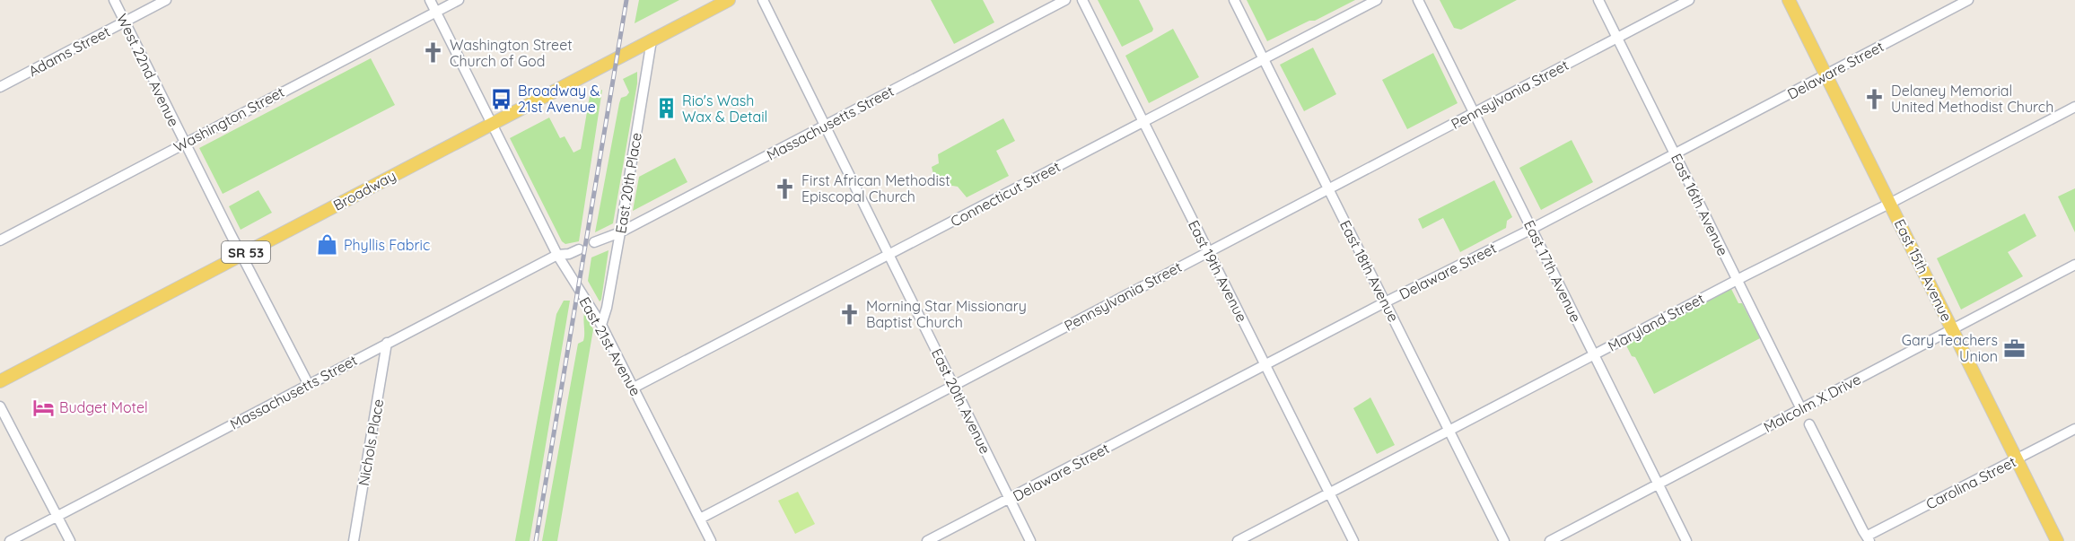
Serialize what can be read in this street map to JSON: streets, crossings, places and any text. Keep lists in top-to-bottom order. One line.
{"streets":{"main road":["Broadway","SR 53","East 15th Avenue"],"street":["Adams Street","West 22nd Avenue","Delaware Street","Pennsylvania Street","Washington Street","Massachusetts Street","East 20th Place","Connecticut Street","East 16th Avenue","East 19th Avenue","East 18th Avenue","East 17th Avenue","Maryland Street","East 21st Avenue","East 20th Avenue","Malcolm X Drive","Nichols Place","Carolina Street"]},"crossings":[["Adams Street","West 22nd Avenue"],["West 22nd Avenue","Washington Street"],["West 22nd Avenue","Massachusetts Street"],["West 22nd Avenue","Broadway"],["Delaware Street","East 16th Avenue"],["Delaware Street","East 15th Avenue"],["Delaware Street","East 19th Avenue"],["Delaware Street","East 18th Avenue"],["Delaware Street","East 17th Avenue"],["Delaware Street","East 20th Avenue"],["Pennsylvania Street","East 16th Avenue"],["Pennsylvania Street","East 19th Avenue"],["Pennsylvania Street","East 18th Avenue"],["Pennsylvania Street","East 17th Avenue"],["Pennsylvania Street","East 21st Avenue"],["Pennsylvania Street","East 20th Avenue"],["Washington Street","East 21st Avenue"],["Massachusetts Street","East 20th Place"],["Massachusetts Street","East 21st Avenue"],["Massachusetts Street","East 20th Avenue"],["Massachusetts Street","Nichols Place"],["East 20th Place","Broadway"],["East 20th Place","East 21st Avenue"],["Broadway","East 21st Avenue"],["Connecticut Street","East 19th Avenue"],["Connecticut Street","East 18th Avenue"],["Connecticut Street","East 21st Avenue"],["Connecticut Street","East 20th Avenue"],["East 16th Avenue","Maryland Street"],["East 16th Avenue","Malcolm X Drive"],["East 15th Avenue","Maryland Street"],["East 15th Avenue","Malcolm X Drive"],["East 15th Avenue","Carolina Street"],["East 19th Avenue","Maryland Street"],["East 18th Avenue","Maryland Street"],["East 17th Avenue","Maryland Street"],["East 17th Avenue","Malcolm X Drive"]],"places":{"church":["Washington Street Church of God","Delaney Memorial United Methodist Church","First African Methodist Episcopal Church","Morning Star Missionary Baptist Church"],"bus stop":["Broadway & 21st Avenue"],"building":["Rio's Wash Wax & Detail"],"shop":["Phyllis Fabric"],"office":["Gary Teachers Union"],"hotel":["Budget Motel"]}}
